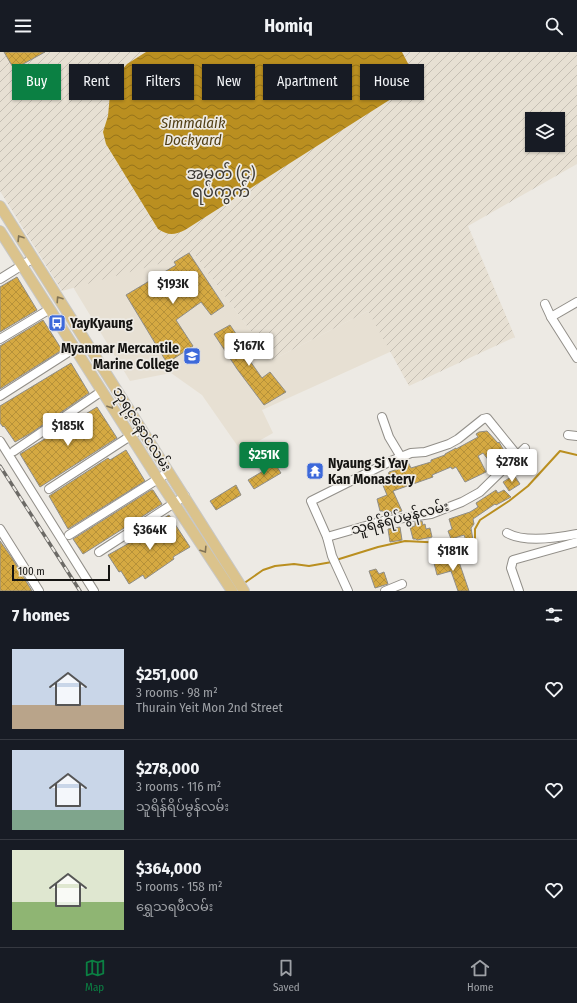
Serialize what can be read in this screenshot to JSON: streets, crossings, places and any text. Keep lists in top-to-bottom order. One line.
{"streets":{"main road":["ဘုရင့်နောင်လမ်း"],"street":["သူရိန်ရိပ်မွန်လမ်း"]},"districts":["အမှတ် (၄) ရပ်ကွက်"],"water":["Simmalaik Dockyard"],"places":{"bus stop":["YayKyaung"],"school or university":["Myanmar Mercantile Marine College"],"temple":["Nyaung Si Yay Kan Monastery"]},"scale_bar":"100 m","page":{"header":"Homiq","chip":["Buy","Rent","Filters","New","Apartment","House"],"price":["$193K","$167K","$185K","$251K","$278K","$364K","$181K"],"scale":"100 m","heading":"7 homes","list":[{"name":"$251,000","note":"3 rooms · 98 m² · Thurain Yeit Mon 2nd Street"},{"name":"$278,000","note":"3 rooms · 116 m² · သူရိန်ရိပ်မွန်လမ်း"},{"name":"$364,000","note":"5 rooms · 158 m² · ရွှေသရဖီလမ်း"}],"tabs":["Map","Saved","Home"]}}
